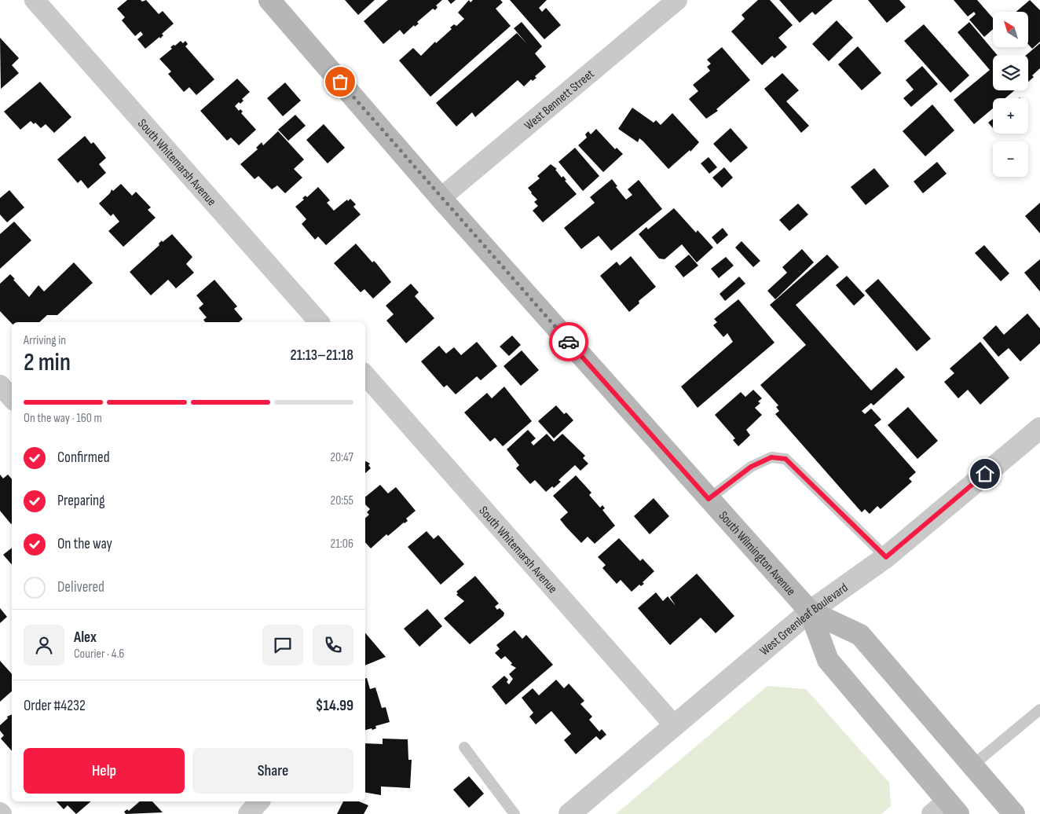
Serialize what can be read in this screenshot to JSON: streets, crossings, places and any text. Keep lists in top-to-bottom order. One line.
{"streets":{"main road":["South Wilmington Avenue"],"street":["West Bennett Street","South Whitemarsh Avenue","West Greenleaf Boulevard"]},"crossings":[["West Bennett Street","South Wilmington Avenue"],["South Whitemarsh Avenue","West Greenleaf Boulevard"],["South Wilmington Avenue","West Greenleaf Boulevard"]],"north":"top left","page":{"map_buttons":["+","−"],"heading":["2 min","Arriving in","21:13–21:18"],"panel":["Alex","Courier · 4.6","Order #4232","$14.99"],"bar":"On the way · 160 m","list":[["Confirmed","20:47"],["Preparing","20:55"],["On the way","21:06"],"Delivered"],"buttons":["Help","Share"]}}
